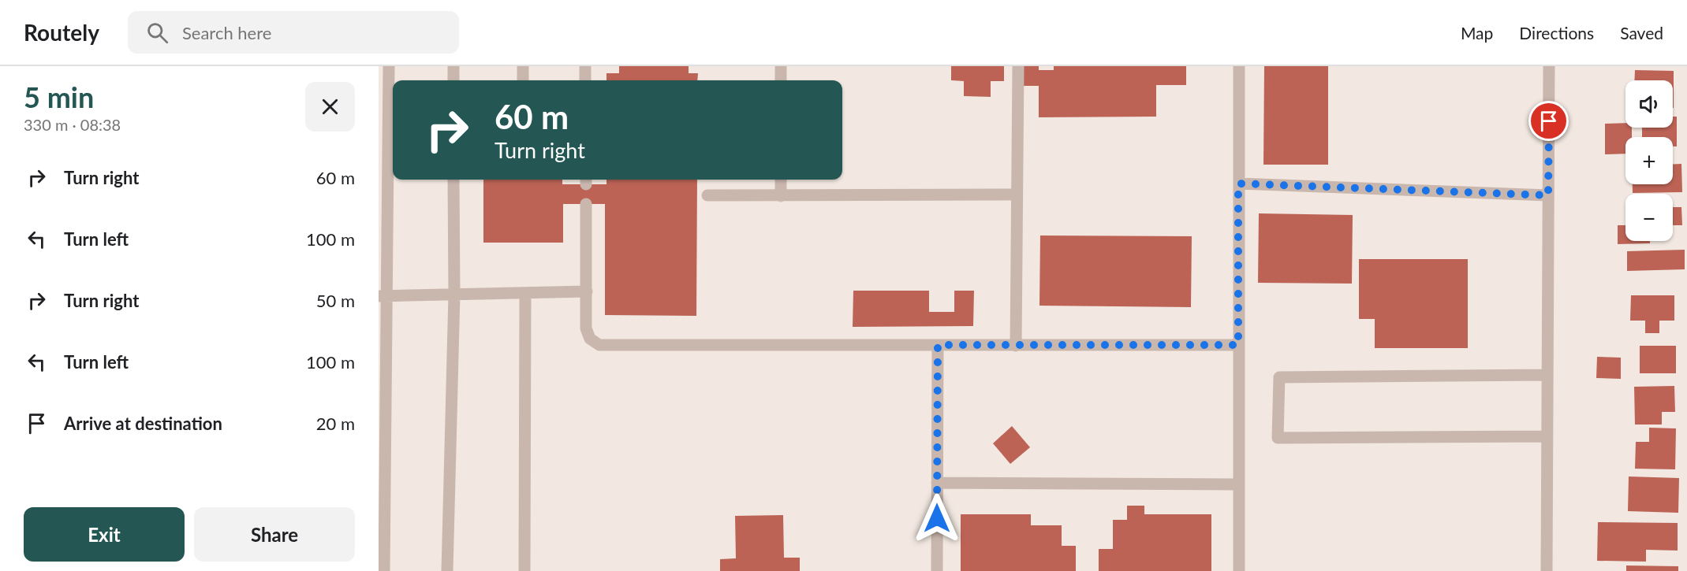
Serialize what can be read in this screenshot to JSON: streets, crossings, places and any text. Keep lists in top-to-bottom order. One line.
{"page":{"header":"Routely","search":"Search here","nav":["Map","Directions","Saved"],"heading":["5 min","330 m · 08:38"],"map_buttons":["+","−"],"turn":["60 m","Turn right"],"list":[{"name":"Turn right","value":"60 m"},{"name":"Turn left","value":"100 m"},{"name":"Turn right","value":"50 m"},{"name":"Turn left","value":"100 m"},{"name":"Arrive at destination","value":"20 m"}],"buttons":["Exit","Share"]}}
